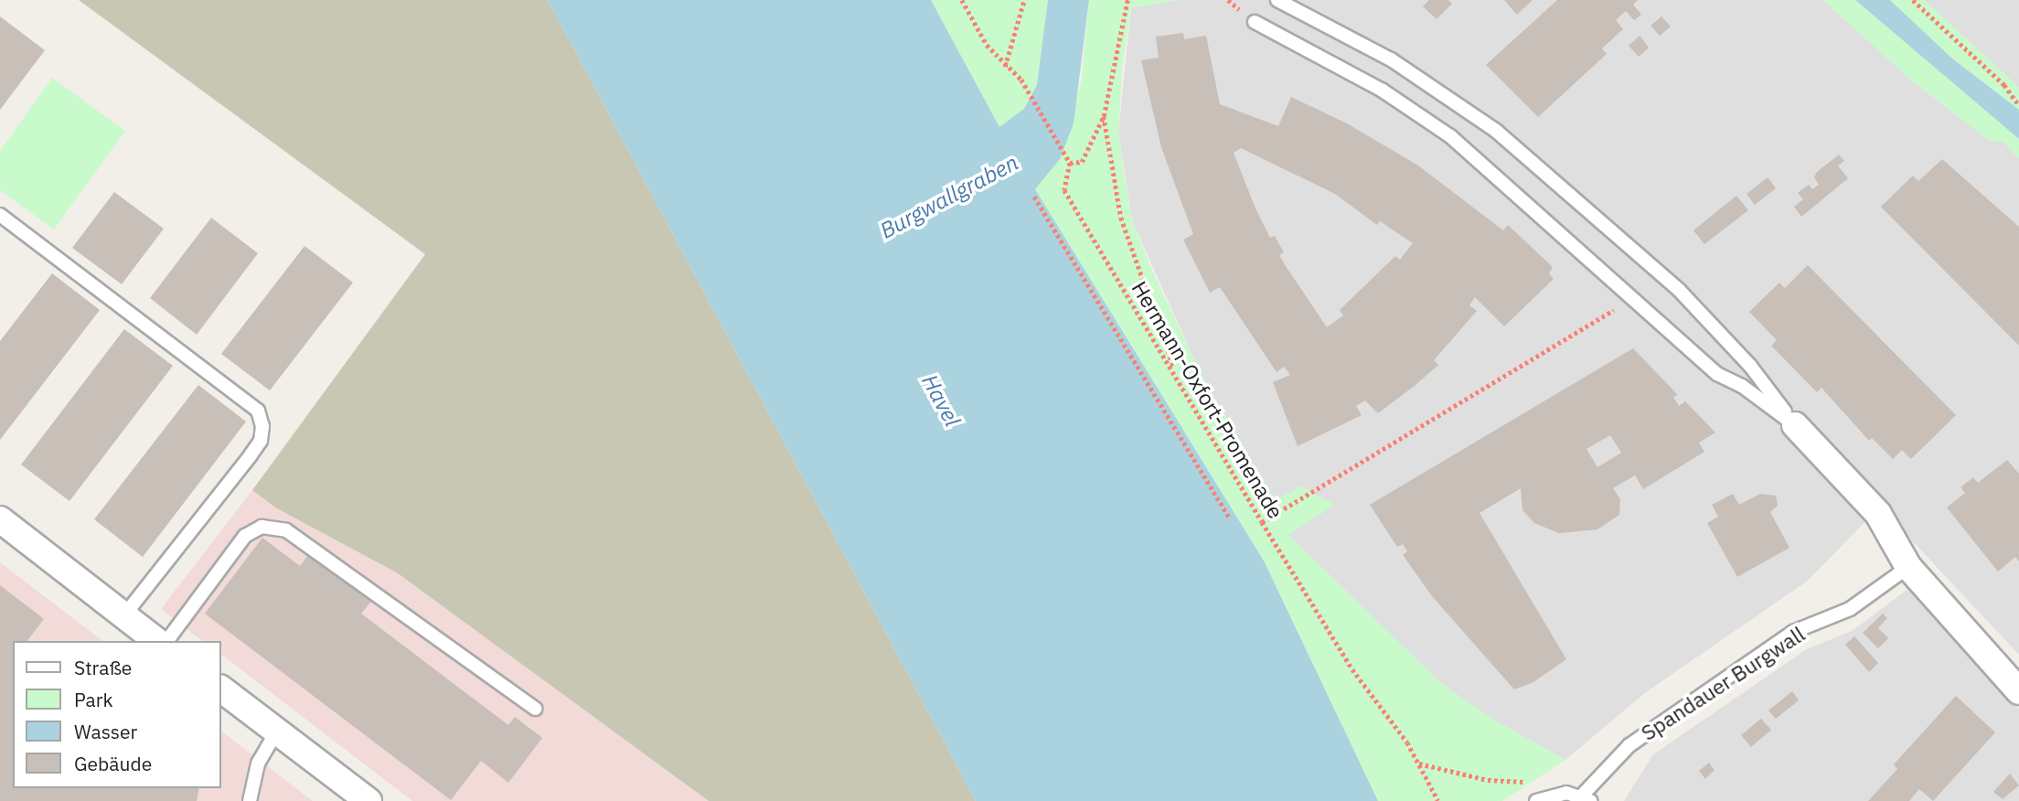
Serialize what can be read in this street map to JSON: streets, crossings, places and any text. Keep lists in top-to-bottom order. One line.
{"streets":{"lane":["Spandauer Burgwall"],"path":["Hermann-Oxfort-Promenade"]},"water":["Burgwallgraben","Havel"],"legend":["Straße","Park","Wasser","Gebäude"]}
